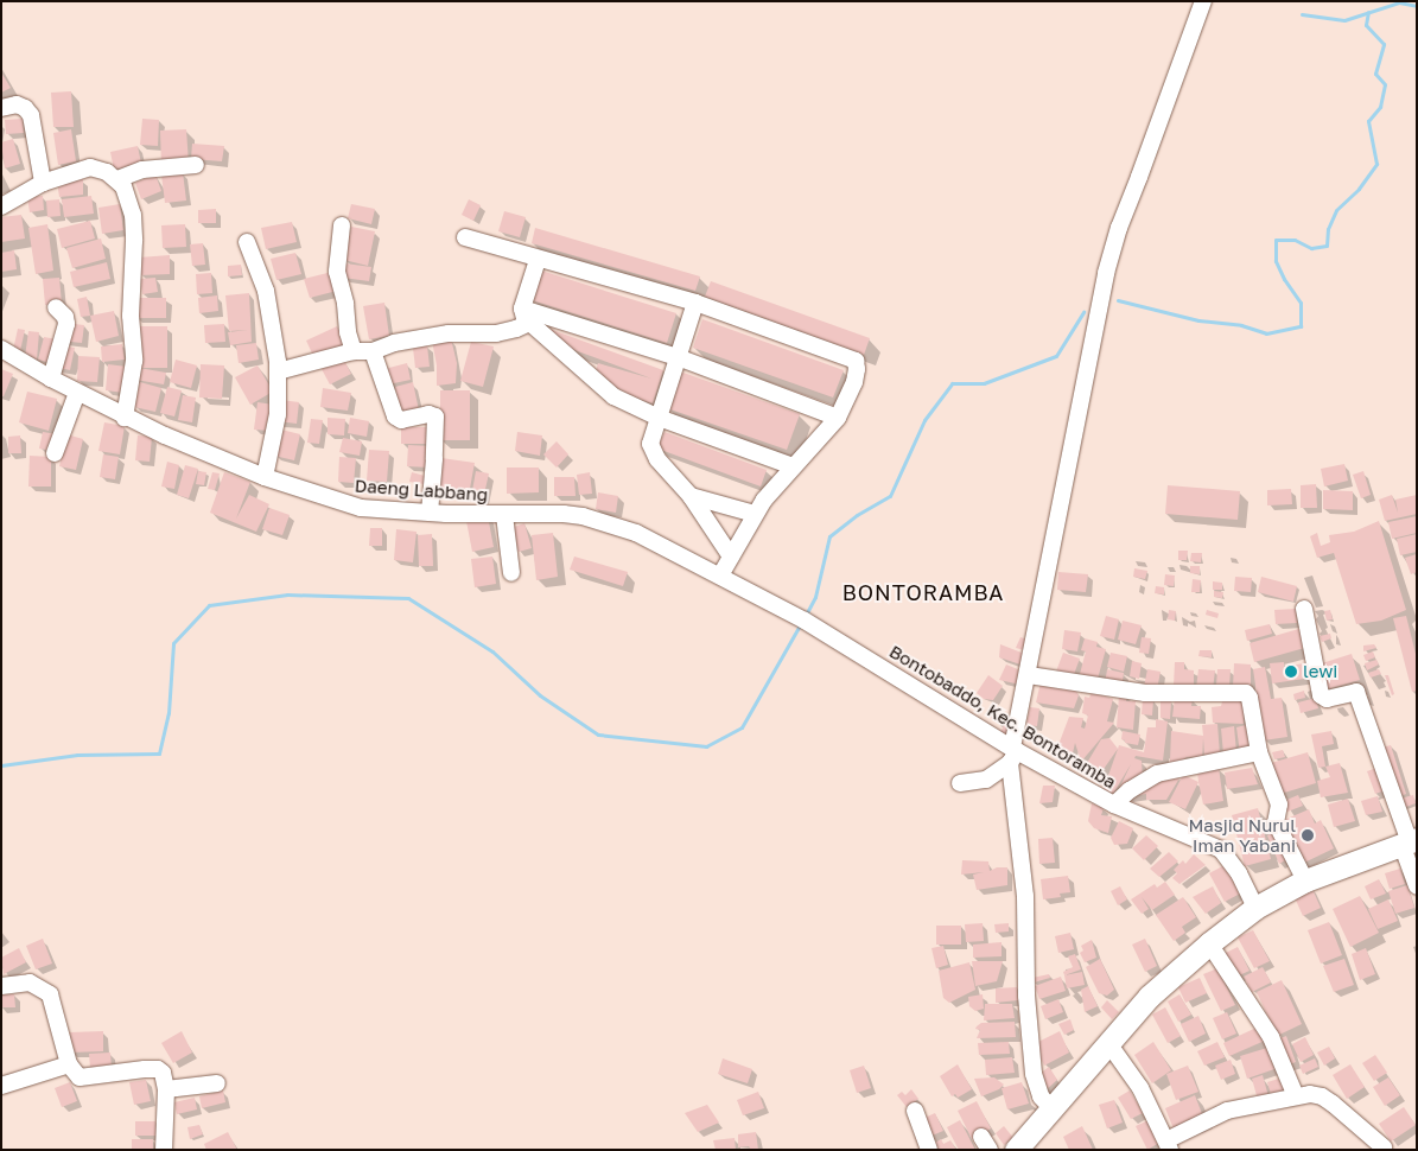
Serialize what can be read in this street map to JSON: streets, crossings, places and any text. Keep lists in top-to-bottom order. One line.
{"streets":{"street":["Daeng Labbang","Bontobaddo, Kec. Bontoramba"]},"crossings":[["Daeng Labbang","Bontobaddo, Kec. Bontoramba"]],"districts":["BONTORAMBA"],"places":["lewi","Masjid Nurul Iman Yabani"]}
